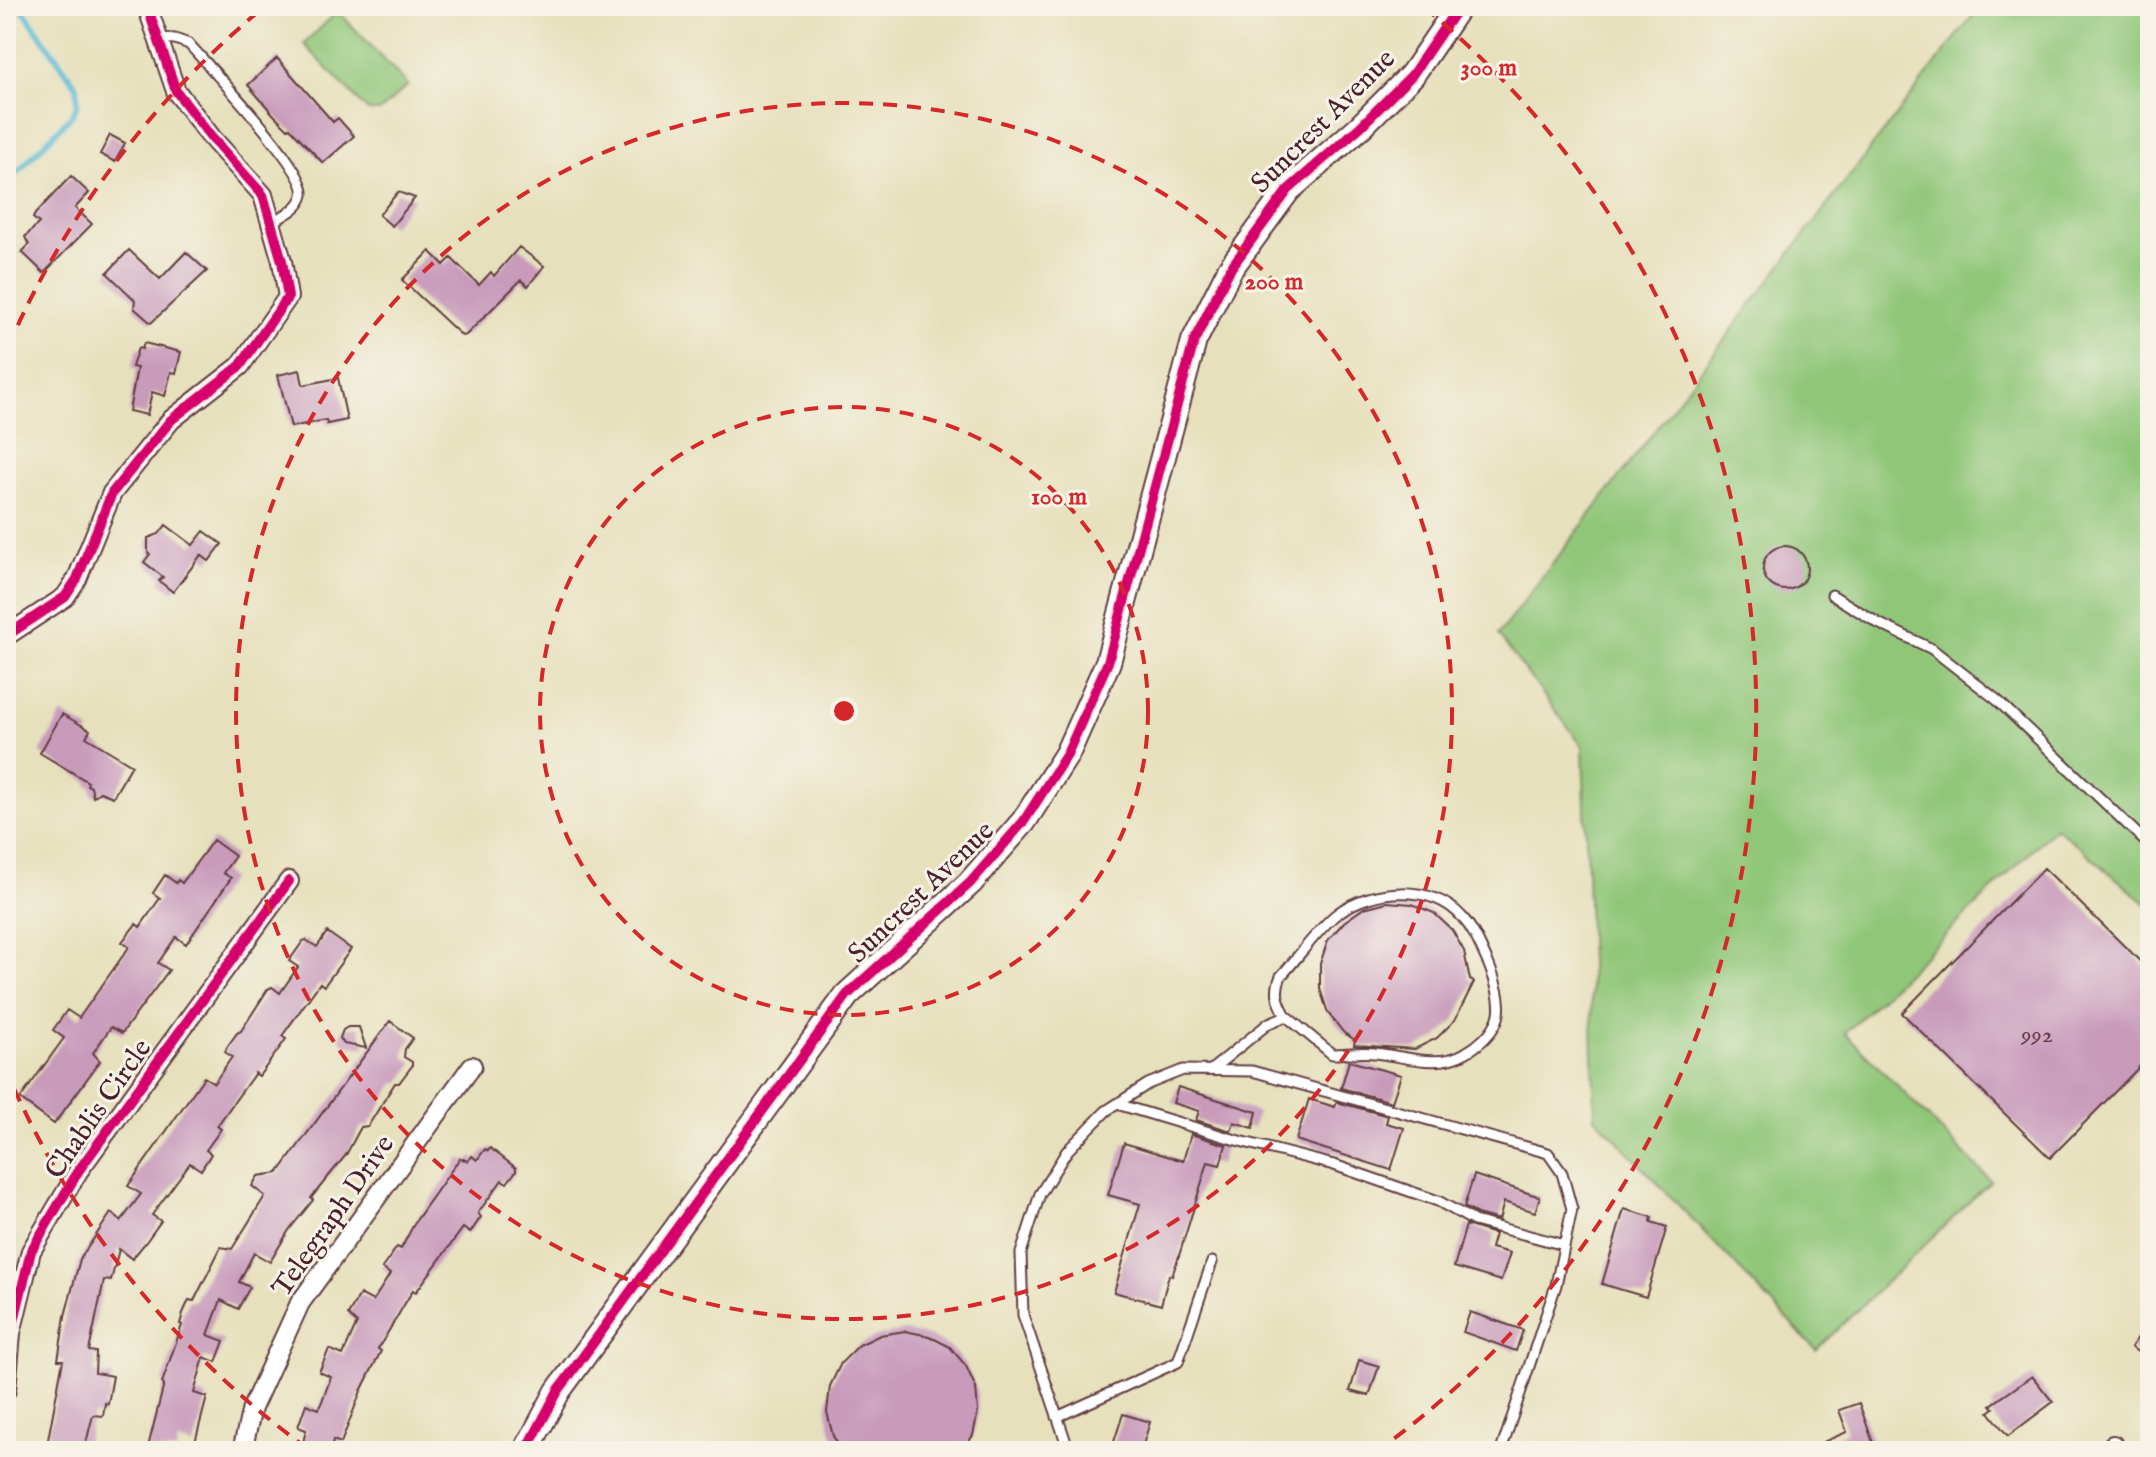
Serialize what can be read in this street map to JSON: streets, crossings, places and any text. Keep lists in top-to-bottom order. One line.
{"streets":{"street":["Suncrest Avenue","Chablis Circle","Telegraph Drive"]},"house_numbers":["992"],"rings":["300 m","200 m","100 m"]}
